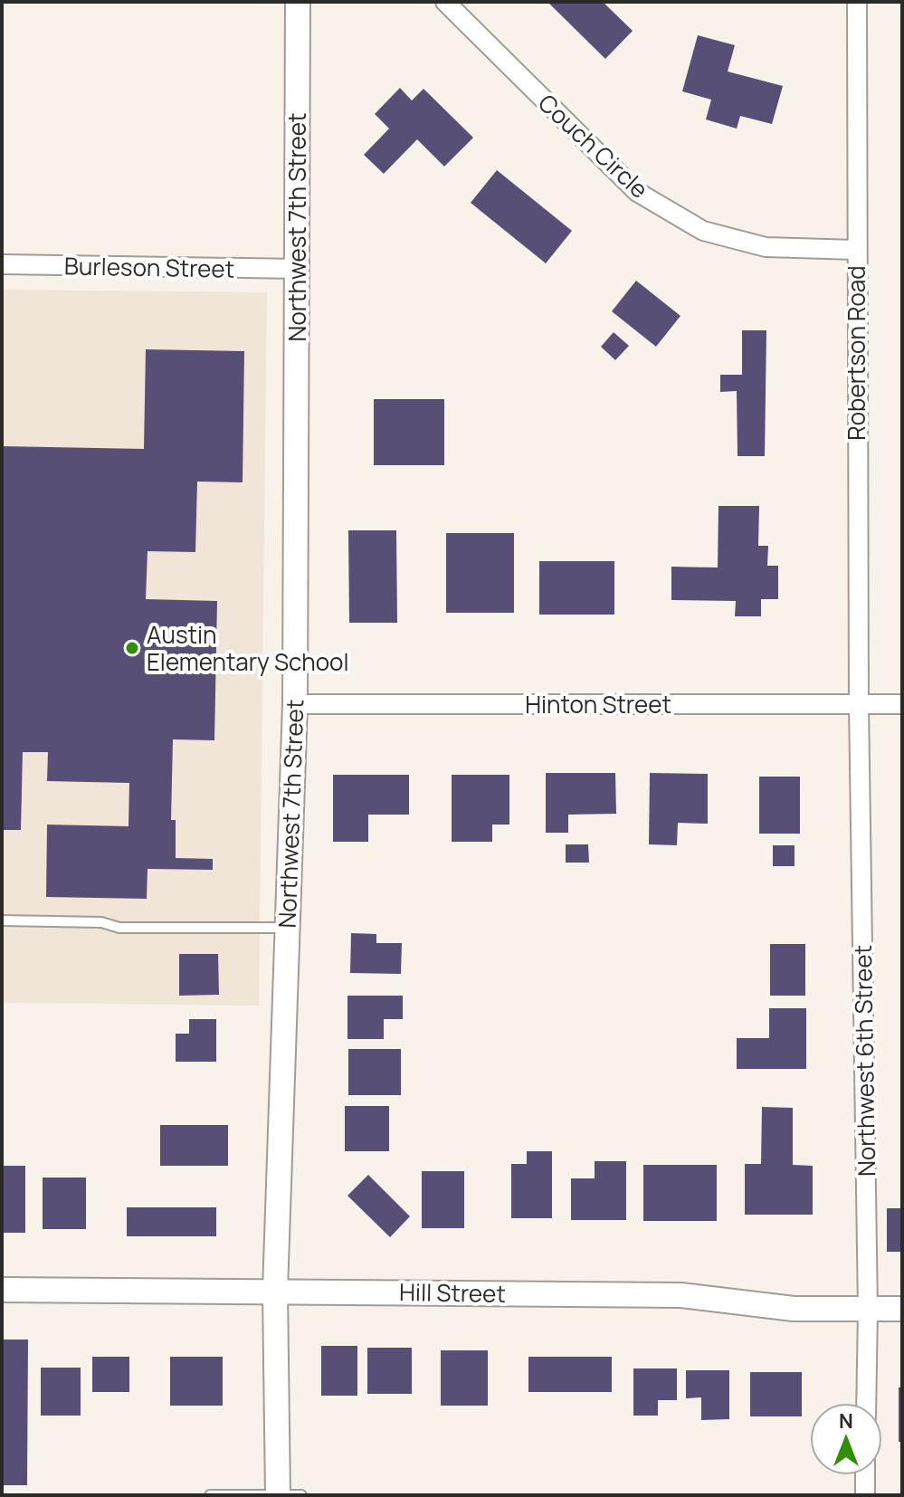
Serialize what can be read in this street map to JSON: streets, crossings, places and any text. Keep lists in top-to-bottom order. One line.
{"streets":{"street":["Couch Circle","Northwest 7th Street","Burleson Street","Robertson Road","Hinton Street","Northwest 6th Street","Hill Street"]},"crossings":[["Couch Circle","Robertson Road"],["Northwest 7th Street","Burleson Street"],["Northwest 7th Street","Hinton Street"],["Northwest 7th Street","Hill Street"],["Robertson Road","Hinton Street"],["Robertson Road","Northwest 6th Street"],["Hinton Street","Northwest 6th Street"],["Northwest 6th Street","Hill Street"]],"places":["Austin Elementary School"],"north":"top"}
